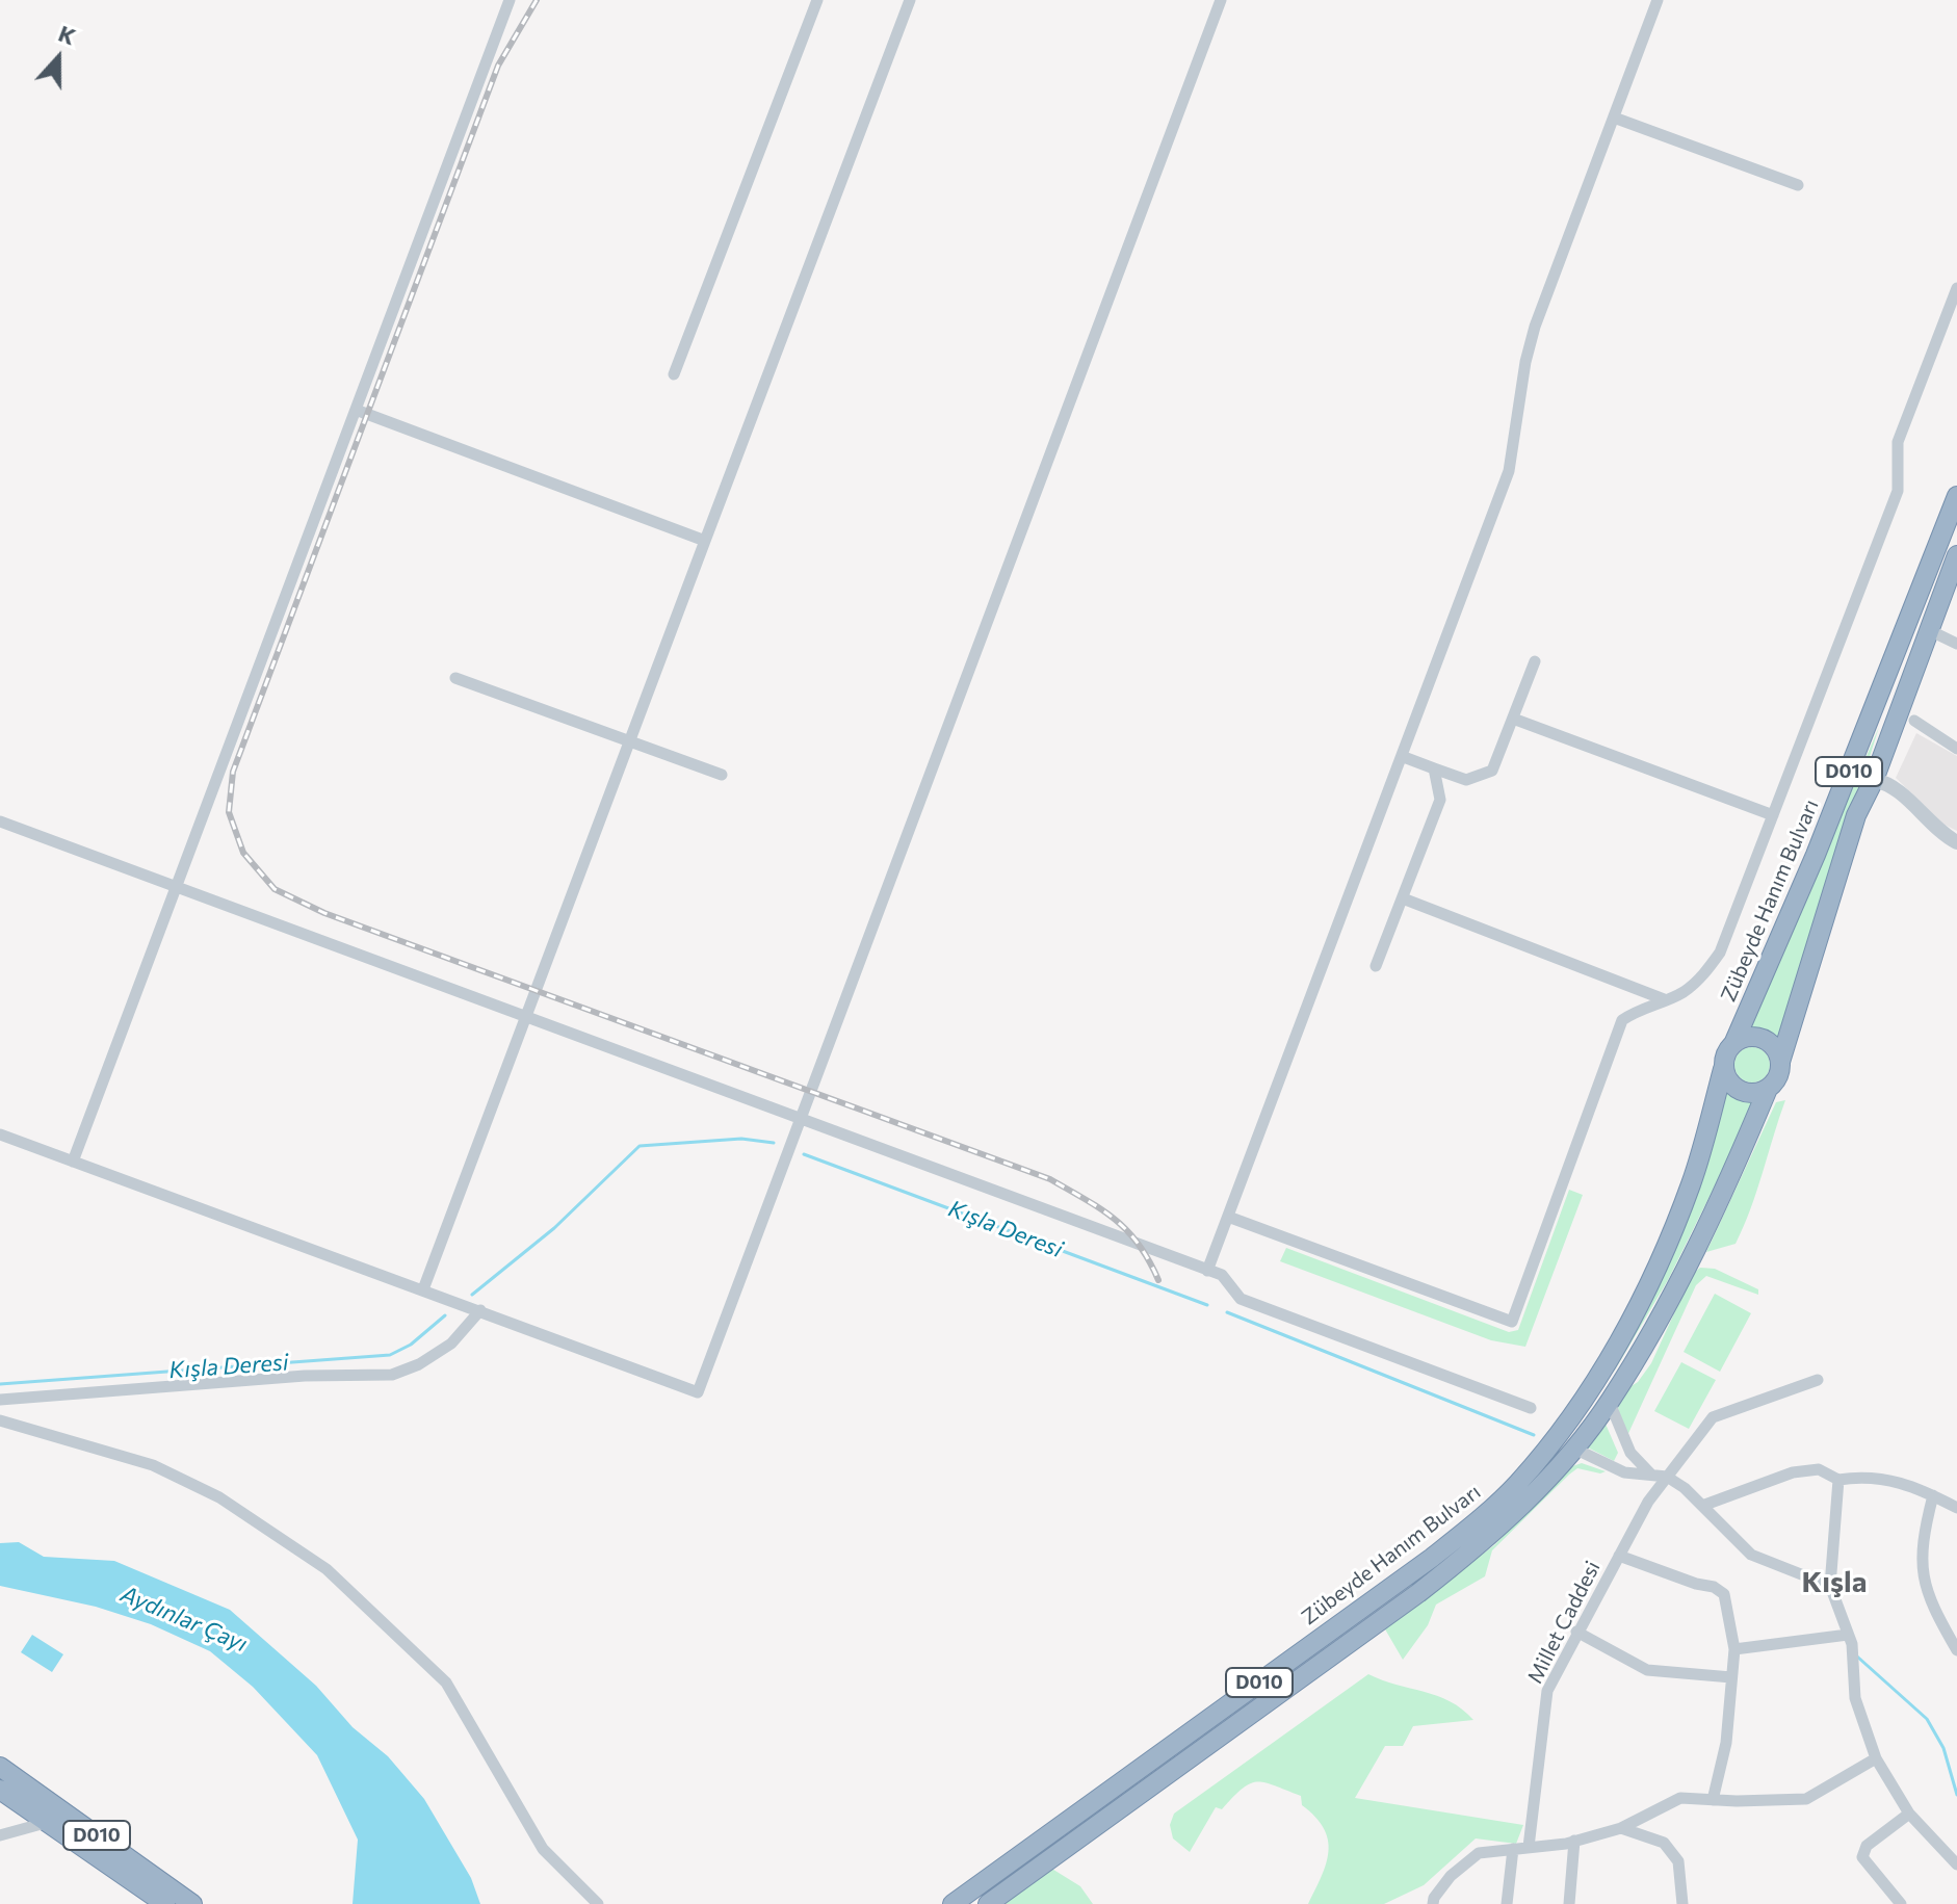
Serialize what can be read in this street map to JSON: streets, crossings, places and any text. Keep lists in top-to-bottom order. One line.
{"streets":{"highway":["D010","Zübeyde Hanım Bulvarı"],"street":["Millet Caddesi"]},"districts":["Kışla"],"water":["Kışla Deresi","Aydınlar Çayı"],"north":"top"}
